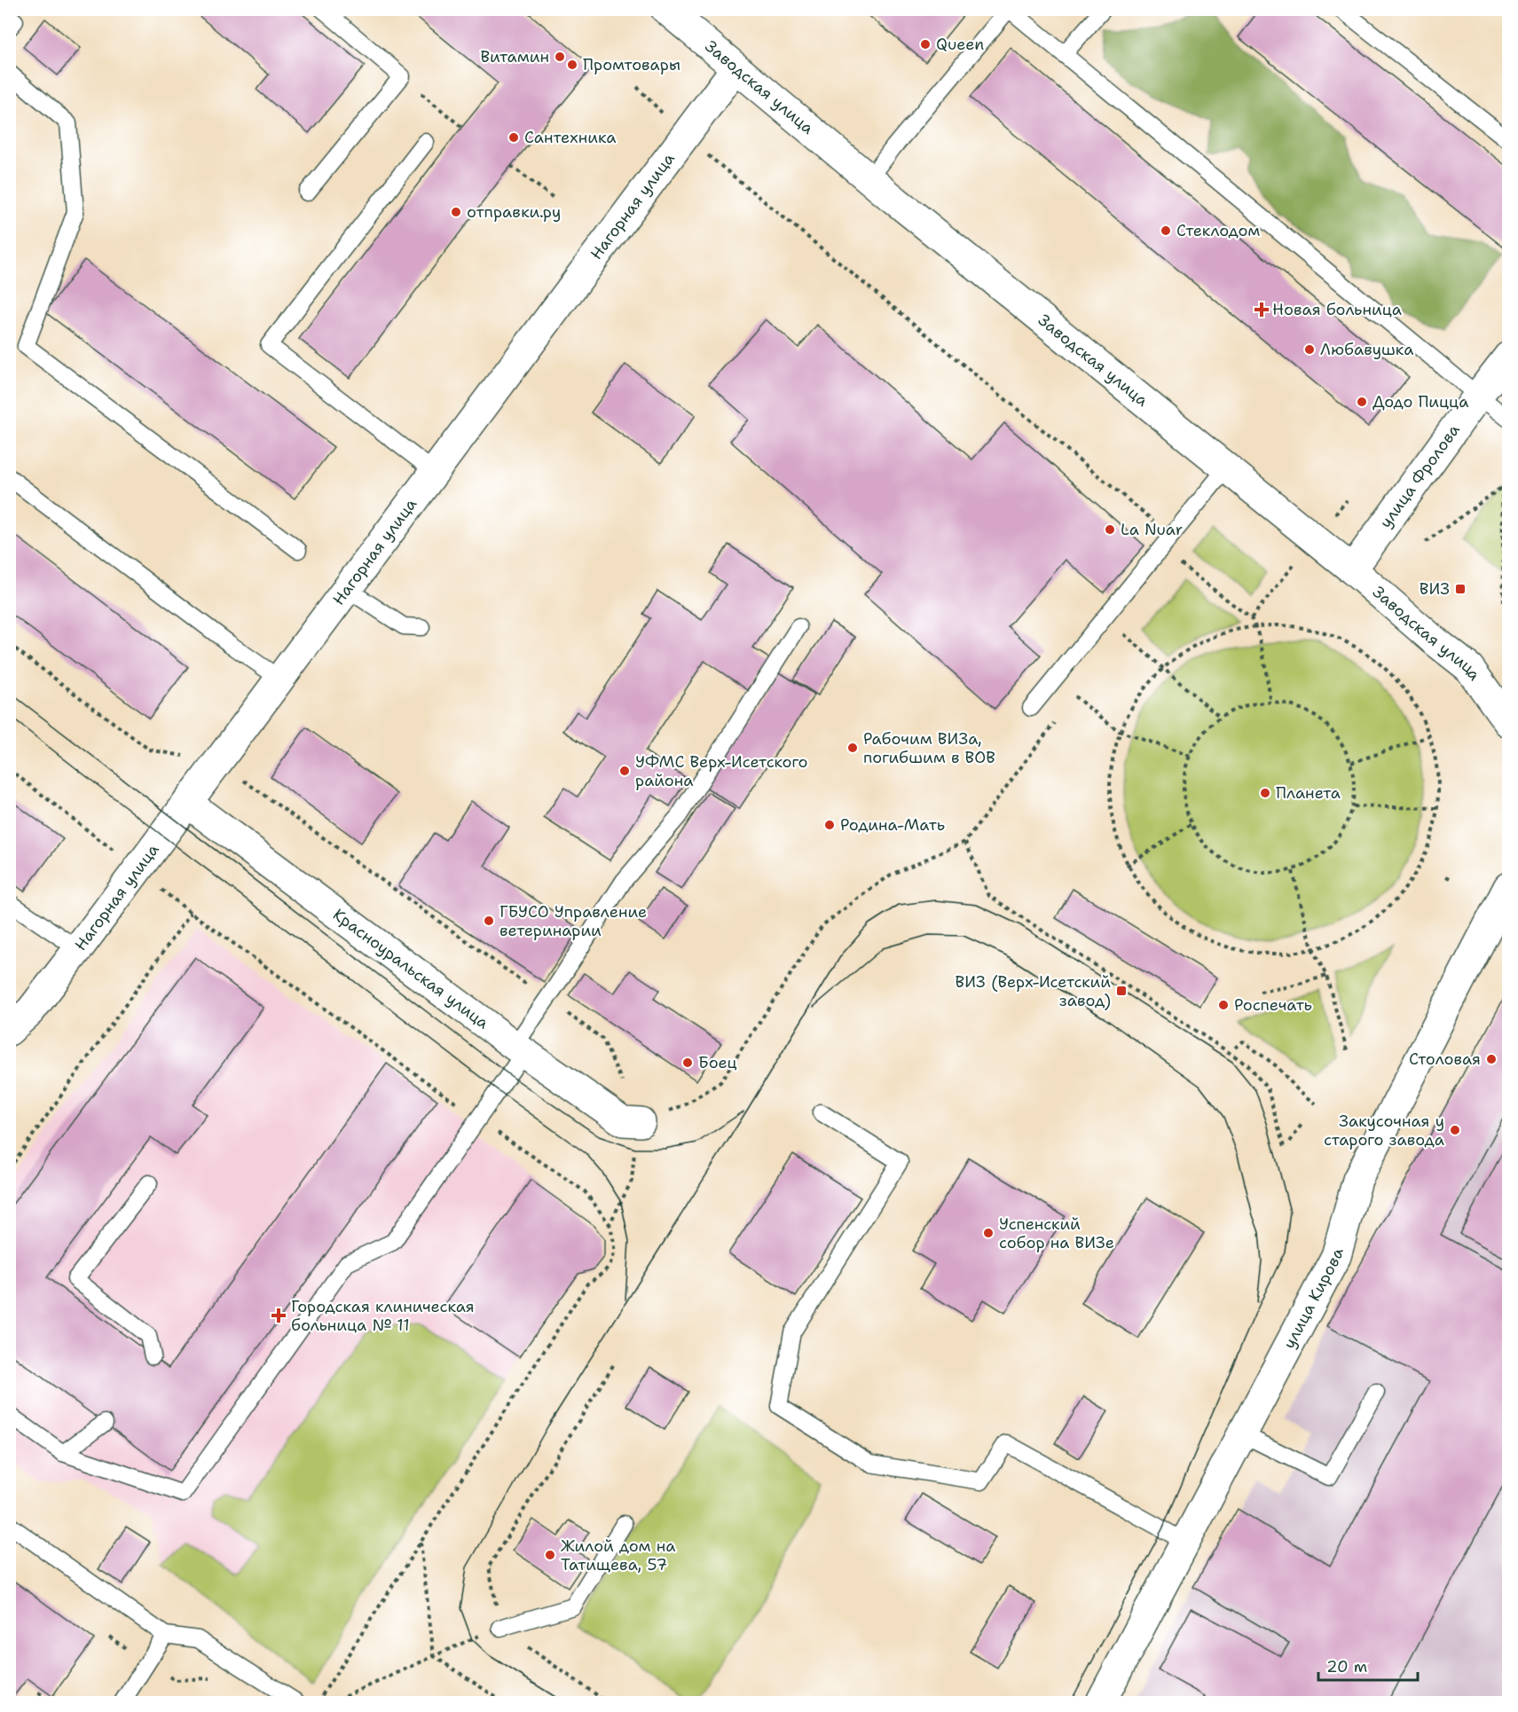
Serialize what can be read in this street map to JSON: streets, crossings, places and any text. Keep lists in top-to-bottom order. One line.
{"streets":{"street":["Заводская улица","Нагорная улица","улица Фролова","Красноуральская улица","улица Кирова"]},"crossings":[["Заводская улица","Нагорная улица"],["Заводская улица","улица Фролова"],["Нагорная улица","Красноуральская улица"]],"places":{"other":["Queen","Витамин","Промтовары","Сантехника","отправки.ру","Стеклодом","Любавушка","Додо Пицца","La Nuar","Рабочим ВИЗа, погибшим в ВОВ","УФМС Верх-Исетского района","Планета","Родина-Мать","ГБУСО Управление ветеринарии","Роспечать","Столовая","Боец","Закусочная у старого завода","Успенский собор на ВИЗе","Жилой дом на Татищева, 57"],"health":["Новая больница","Городская клиническая больница № 11"],"transit":["ВИЗ","ВИЗ (Верх-Исетский завод)"]},"scale_bar":"20 m"}
